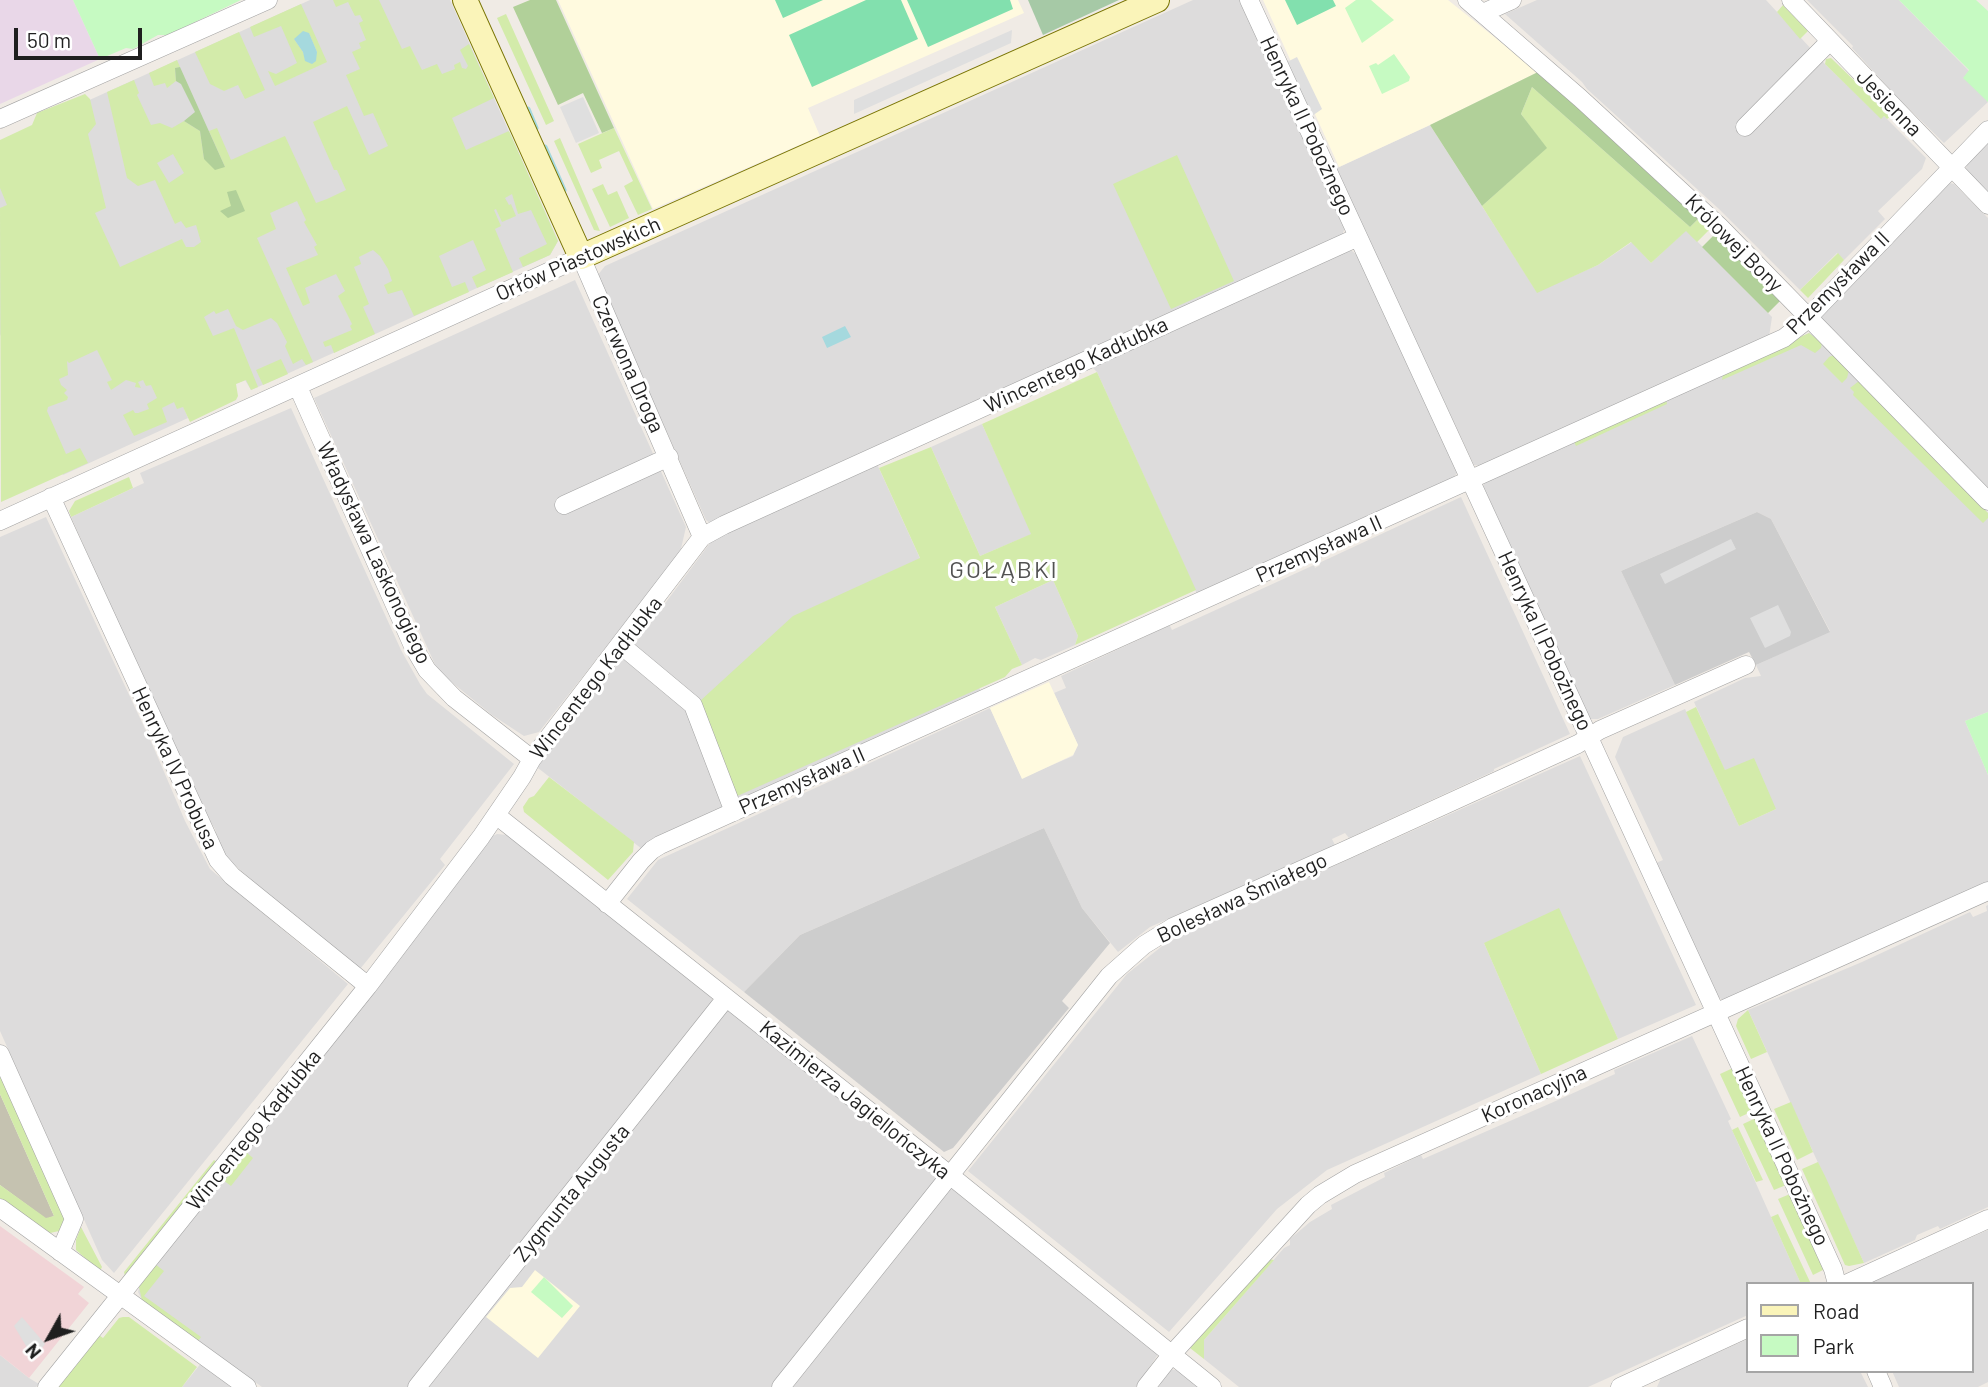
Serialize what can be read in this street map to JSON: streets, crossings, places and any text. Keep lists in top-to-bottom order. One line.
{"streets":{"street":["Jesienna","Henryka II Pobożnego","Królowej Bony","Orłów Piastowskich","Przemysława II","Czerwona Droga","Wincentego Kadłubka","Władysława Laskonogiego","Henryka IV Probusa","Bolesława Śmiałego","Koronacyjna","Kazimierza Jagiellończyka","Zygmunta Augusta"]},"crossings":[["Jesienna","Przemysława II"],["Henryka II Pobożnego","Przemysława II"],["Henryka II Pobożnego","Wincentego Kadłubka"],["Henryka II Pobożnego","Bolesława Śmiałego"],["Henryka II Pobożnego","Koronacyjna"],["Królowej Bony","Przemysława II"],["Orłów Piastowskich","Czerwona Droga"],["Orłów Piastowskich","Władysława Laskonogiego"],["Orłów Piastowskich","Henryka IV Probusa"],["Przemysława II","Kazimierza Jagiellończyka"],["Czerwona Droga","Wincentego Kadłubka"],["Wincentego Kadłubka","Władysława Laskonogiego"],["Wincentego Kadłubka","Henryka IV Probusa"],["Wincentego Kadłubka","Kazimierza Jagiellończyka"],["Bolesława Śmiałego","Kazimierza Jagiellończyka"],["Koronacyjna","Kazimierza Jagiellończyka"],["Kazimierza Jagiellończyka","Zygmunta Augusta"]],"districts":["GOŁĄBKI"],"legend":["Road","Park"],"scale_bar":"50 m","north":"bottom left"}
